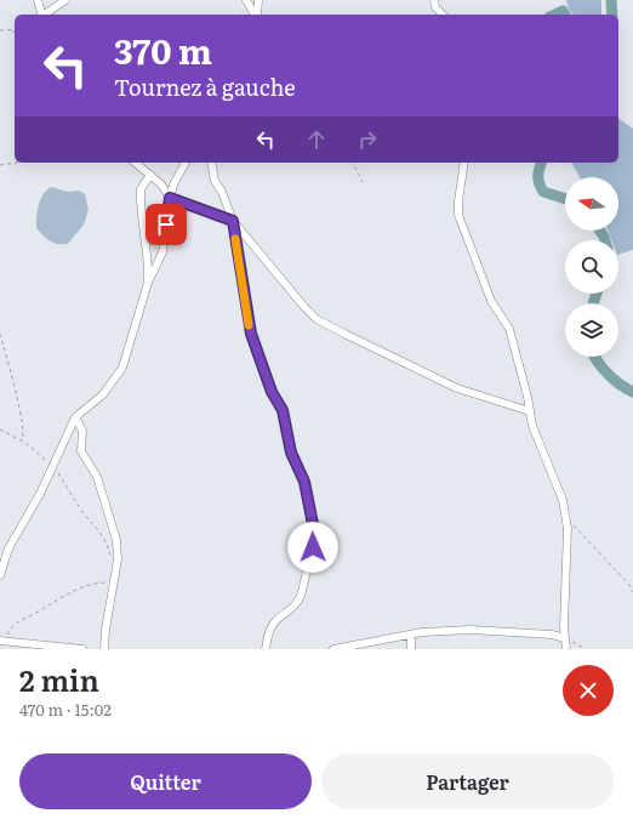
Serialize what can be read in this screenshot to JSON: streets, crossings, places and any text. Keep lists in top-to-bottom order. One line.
{"north":"left","page":{"turn":["370 m","Tournez à gauche"],"heading":["2 min","470 m · 15:02"],"buttons":["Quitter","Partager"]}}
